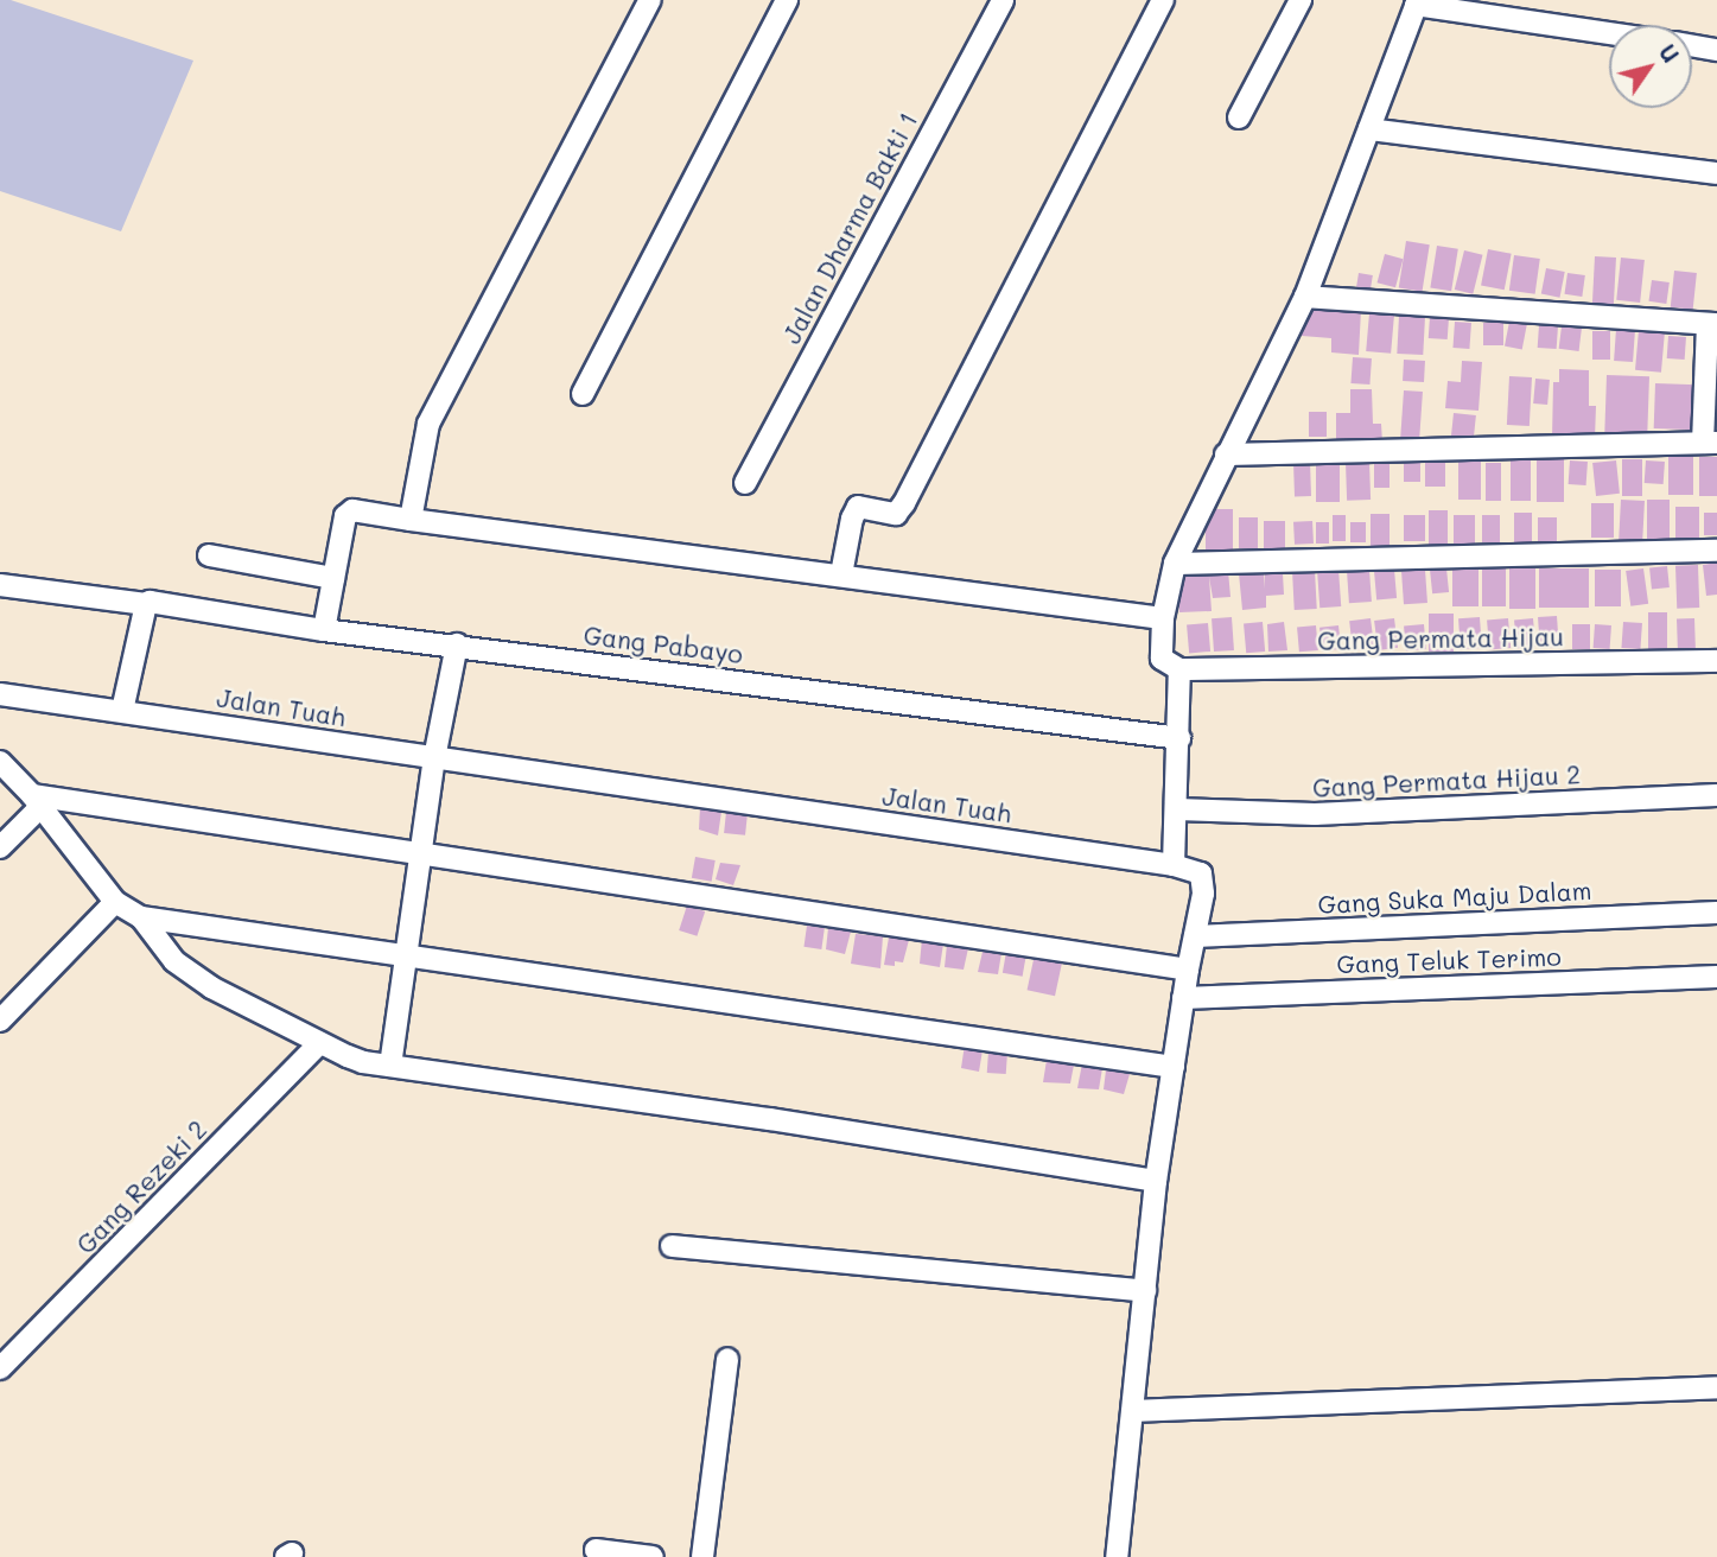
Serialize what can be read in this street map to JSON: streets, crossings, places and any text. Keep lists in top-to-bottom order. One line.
{"streets":{"street":["Jalan Dharma Bakti 1","Gang Permata Hijau","Gang Pabayo","Jalan Tuah","Gang Permata Hijau 2","Gang Suka Maju Dalam","Gang Teluk Terimo","Gang Rezeki 2"]},"crossings":[["Jalan Tuah","Gang Suka Maju Dalam"],["Jalan Tuah","Gang Teluk Terimo"]],"north":"top right"}
